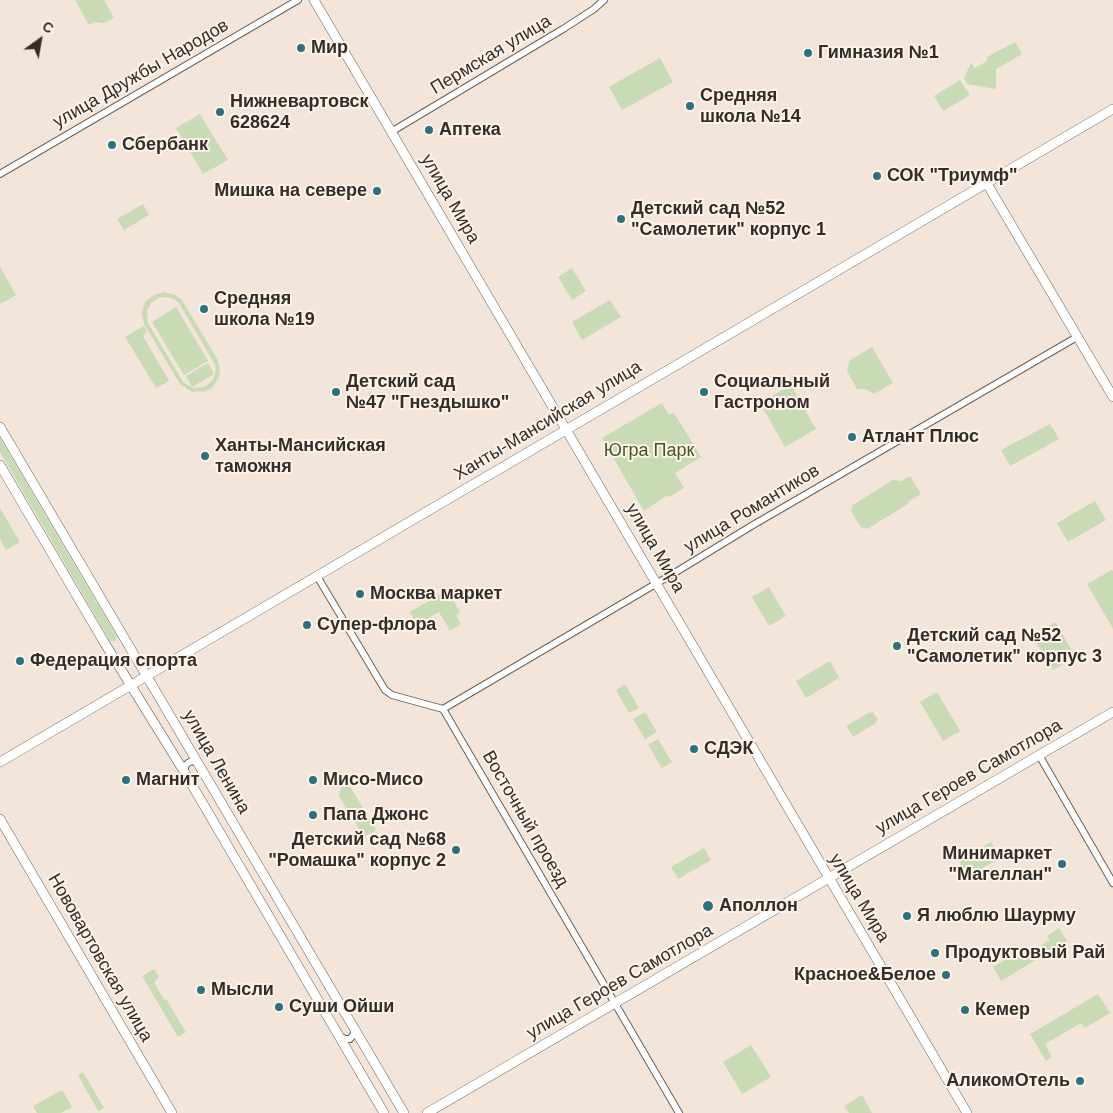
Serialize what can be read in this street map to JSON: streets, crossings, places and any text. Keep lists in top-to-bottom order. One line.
{"streets":{"main road":["улица Мира","Ханты-Мансийская улица","улица Ленина","улица Героев Самотлора","Нововартовская улица"],"street":["Пермская улица","улица Дружбы Народов","улица Романтиков","Восточный проезд"]},"crossings":[["Пермская улица","улица Мира"],["улица Мира","Ханты-Мансийская улица"],["улица Мира","улица Романтиков"],["улица Мира","улица Героев Самотлора"],["Ханты-Мансийская улица","улица Ленина"],["улица Романтиков","Восточный проезд"],["улица Героев Самотлора","Восточный проезд"]],"parks":["Югра Парк"],"places":["Мир","Гимназия №1","Средняя школа №14","Нижневартовск 628624","Аптека","Сбербанк","СОК \"Триумф\"","Мишка на севере","Детский сад №52 \"Самолетик\" корпус 1","Средняя школа №19","Детский сад №47 \"Гнездышко\"","Социальный Гастроном","Атлант Плюс","Ханты-Мансийская таможня","Москва маркет","Супер-флора","Детский сад №52 \"Самолетик\" корпус 3","Федерация спорта","СДЭК","Магнит","Мисо-Мисо","Папа Джонс","Детский сад №68 \"Ромашка\" корпус 2","Минимаркет \"Магеллан\"","Аполлон","Я люблю Шаурму","Продуктовый Рай","Красное&Белое","Мысли","Суши Ойши","Кемер","АликомОтель"],"north":"top right"}
